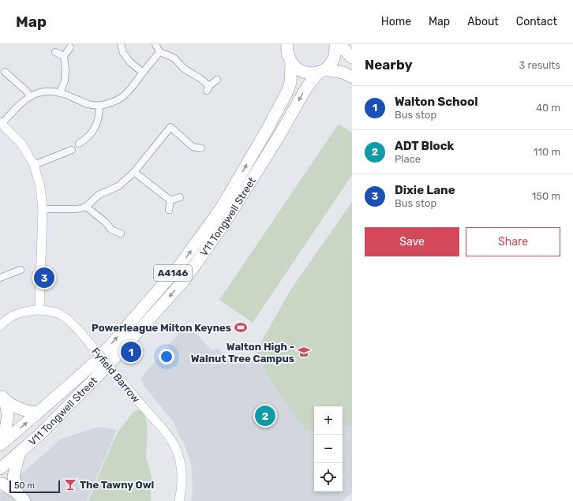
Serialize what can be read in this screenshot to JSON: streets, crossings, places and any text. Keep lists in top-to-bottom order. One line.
{"streets":{"highway":["V11 Tongwell Street","A4146"],"street":["Fyfield Barrow"]},"crossings":[["V11 Tongwell Street","A4146"]],"places":{"sports":["Powerleague Milton Keynes"],"school or university":["Walton High - Walnut Tree Campus"],"bar":["The Tawny Owl"]},"scale_bar":"50 m","page":{"header":"Map","nav":["Home","Map","About","Contact"],"heading":["Nearby","3 results"],"list":[{"mark":"1","name":"Walton School","note":"Bus stop","value":"40 m"},{"mark":"2","name":"ADT Block","note":"Place","value":"110 m"},{"mark":"3","name":"Dixie Lane","note":"Bus stop","value":"150 m"}],"buttons":["Save","Share"],"pins":["3","1","2"],"map_buttons":["+","−"],"scale":"50 m"}}
